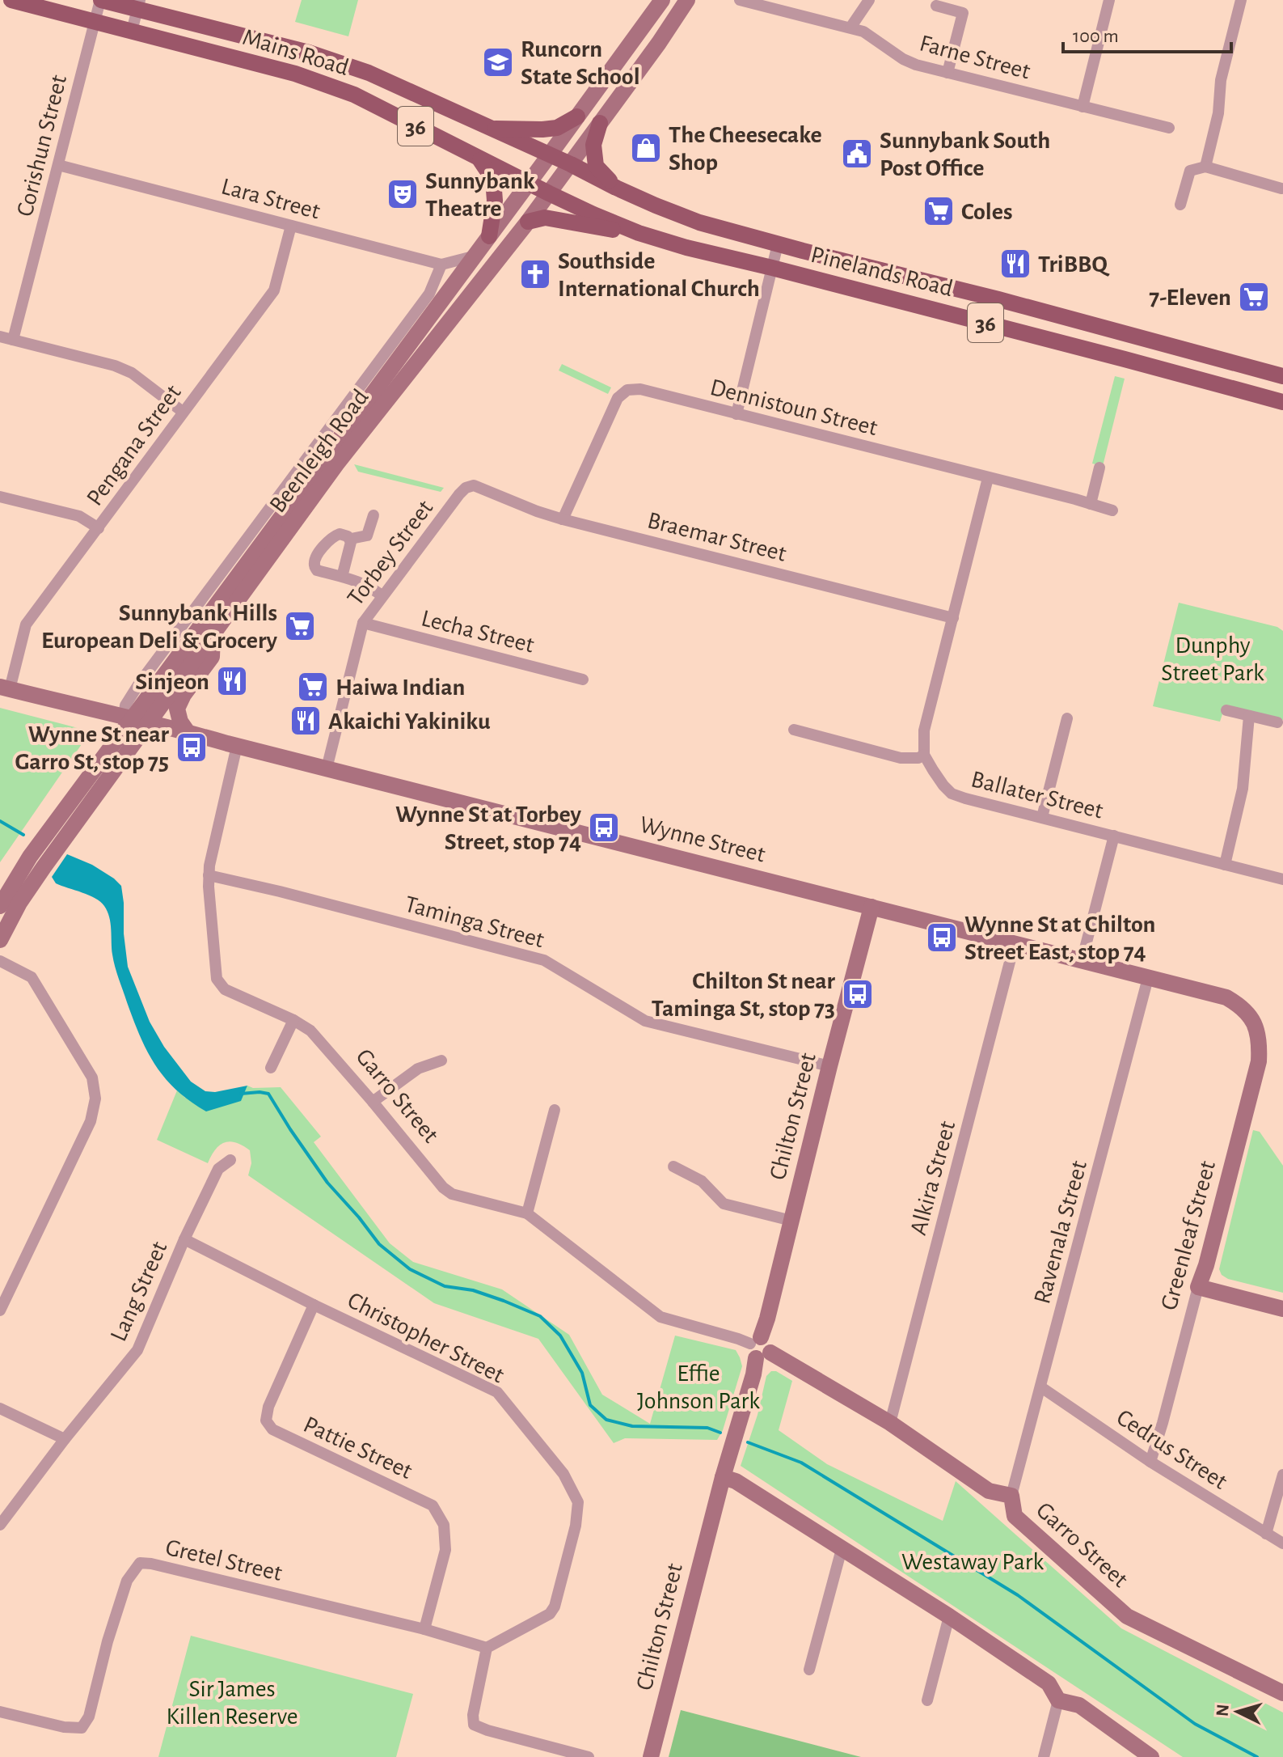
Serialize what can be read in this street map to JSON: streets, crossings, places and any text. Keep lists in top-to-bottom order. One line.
{"streets":{"main road":["Mains Road","36","Pinelands Road"],"street":["Farne Street","Corishun Street","Lara Street","Dennistoun Street","Pengana Street","Beenleigh Road","Braemar Street","Torbey Street","Lecha Street","Ballater Street","Wynne Street","Taminga Street","Garro Street","Chilton Street","Alkira Street","Ravenala Street","Greenleaf Street","Lang Street","Christopher Street","Pattie Street","Cedrus Street","Gretel Street"]},"crossings":[["Mains Road","Corishun Street"],["Mains Road","Pinelands Road"],["Mains Road","Beenleigh Road"],["Corishun Street","Lara Street"],["Lara Street","Pengana Street"],["Lara Street","Beenleigh Road"],["Pinelands Road","Beenleigh Road"],["Dennistoun Street","Braemar Street"],["Pengana Street","Wynne Street"],["Beenleigh Road","Wynne Street"],["Braemar Street","Torbey Street"],["Torbey Street","Lecha Street"],["Torbey Street","Wynne Street"],["Wynne Street","Garro Street"],["Wynne Street","Chilton Street"],["Wynne Street","Alkira Street"],["Wynne Street","Ravenala Street"],["Wynne Street","Greenleaf Street"],["Taminga Street","Garro Street"],["Taminga Street","Chilton Street"],["Garro Street","Chilton Street"],["Garro Street","Alkira Street"],["Garro Street","Ravenala Street"],["Ravenala Street","Cedrus Street"],["Greenleaf Street","Cedrus Street"],["Lang Street","Christopher Street"],["Christopher Street","Pattie Street"],["Christopher Street","Gretel Street"],["Pattie Street","Gretel Street"]],"parks":["Dunphy Street Park","Effie Johnson Park","Westaway Park","Sir James Killen Reserve"],"places":{"school or university":["Runcorn State School"],"shop":["The Cheesecake Shop"],"public building":["Sunnybank South Post Office"],"theatre":["Sunnybank Theatre"],"supermarket":["Coles","7-Eleven","Sunnybank Hills European Deli & Grocery","Haiwa Indian"],"restaurant":["TriBBQ","Sinjeon","Akaichi Yakiniku"],"church":["Southside International Church"],"bus stop":["Wynne St near Garro St, stop 75","Wynne St at Torbey Street, stop 74","Wynne St at Chilton Street East, stop 74","Chilton St near Taminga St, stop 73"]},"scale_bar":"100 m","north":"left"}
